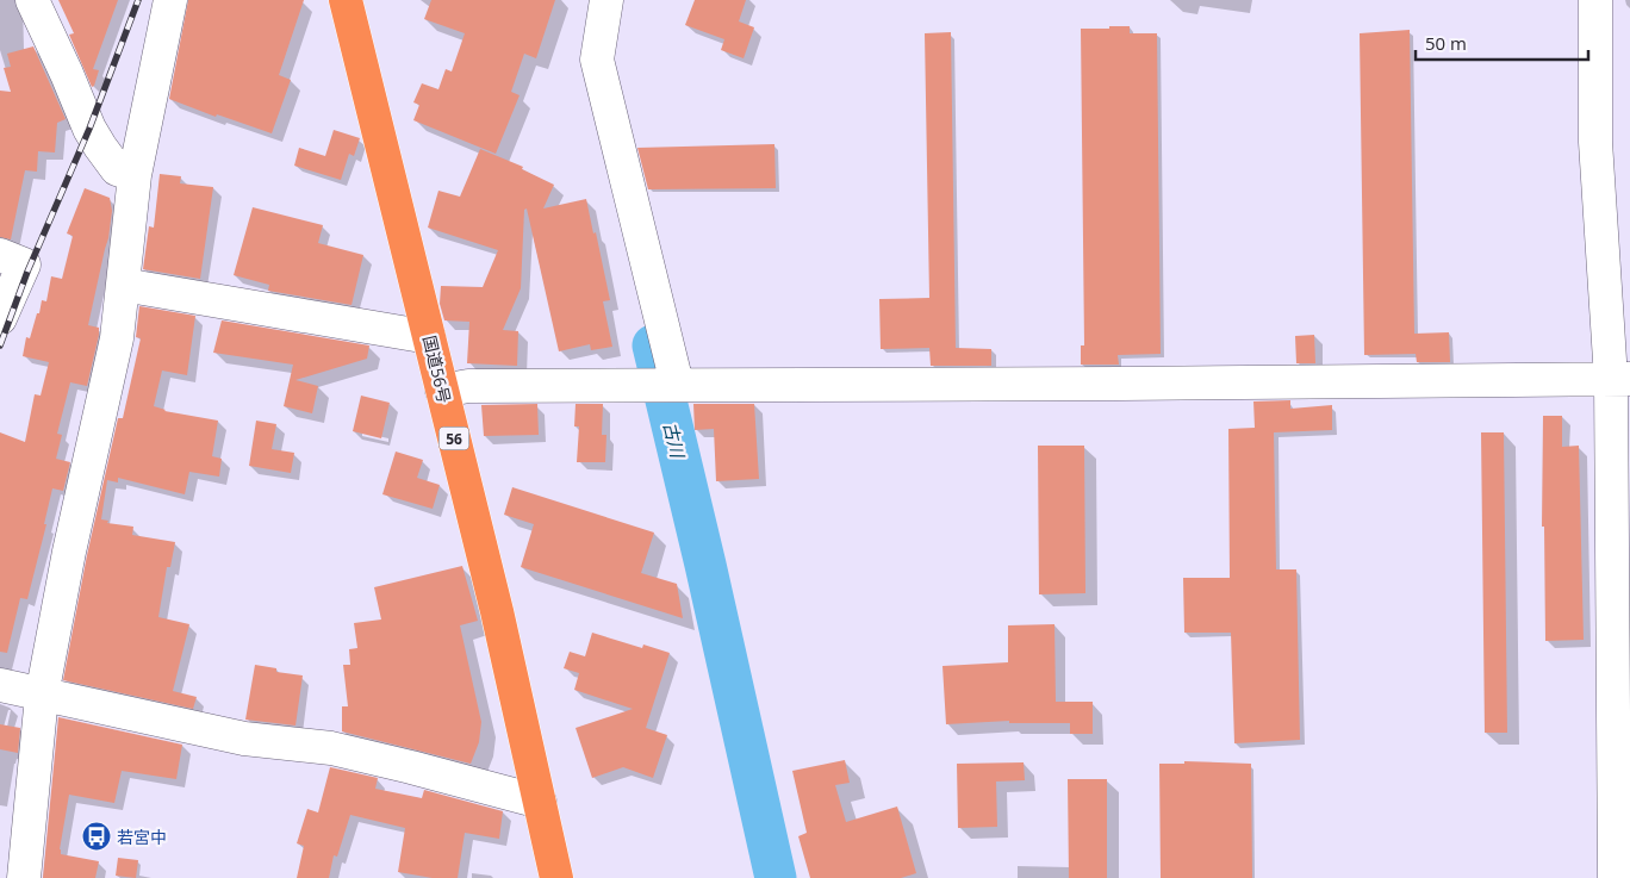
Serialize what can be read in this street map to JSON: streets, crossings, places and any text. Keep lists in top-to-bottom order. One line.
{"streets":{"highway":["国道56号","56"]},"water":["古川"],"places":{"bus stop":["若宮中"]},"scale_bar":"50 m"}
